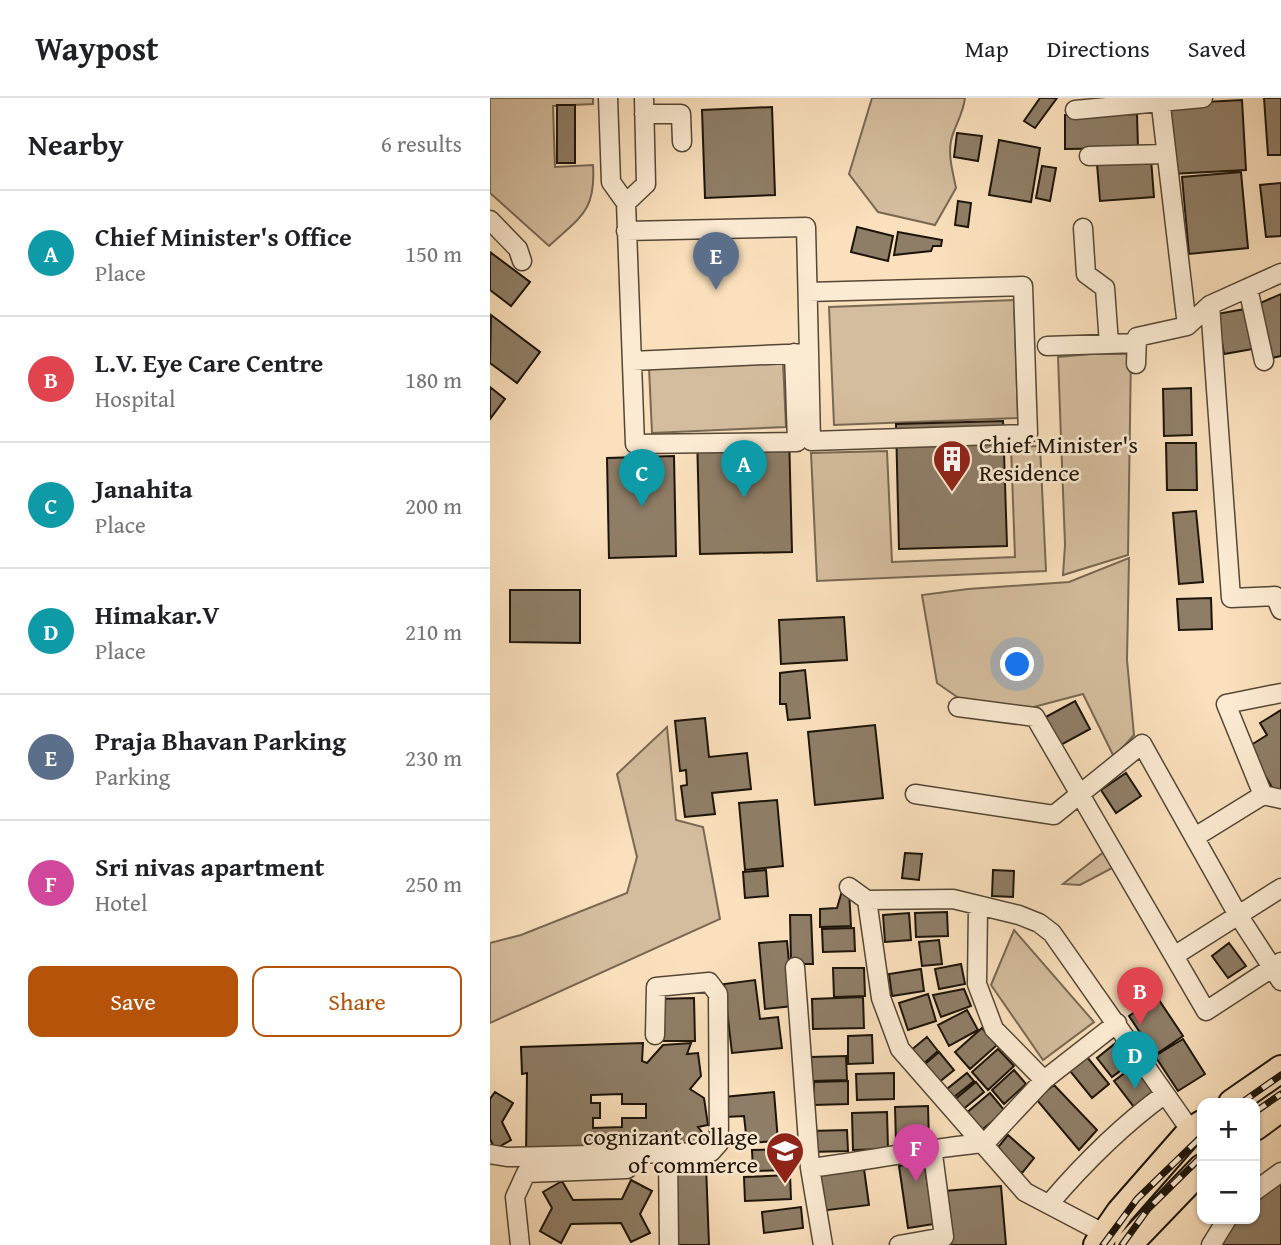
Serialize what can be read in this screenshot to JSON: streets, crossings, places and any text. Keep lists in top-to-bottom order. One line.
{"places":{"building":["Chief Minister's Residence"],"school or university":["cognizant collage of commerce"]},"page":{"header":"Waypost","nav":["Map","Directions","Saved"],"heading":["Nearby","6 results"],"list":[{"mark":"A","name":"Chief Minister's Office","note":"Place","value":"150 m"},{"mark":"B","name":"L.V. Eye Care Centre","note":"Hospital","value":"180 m"},{"mark":"C","name":"Janahita","note":"Place","value":"200 m"},{"mark":"D","name":"Himakar.V","note":"Place","value":"210 m"},{"mark":"E","name":"Praja Bhavan Parking","note":"Parking","value":"230 m"},{"mark":"F","name":"Sri nivas apartment","note":"Hotel","value":"250 m"}],"pins":["E","A","C","B","D","F"],"buttons":["Save","Share"],"map_buttons":["+","−"]}}
